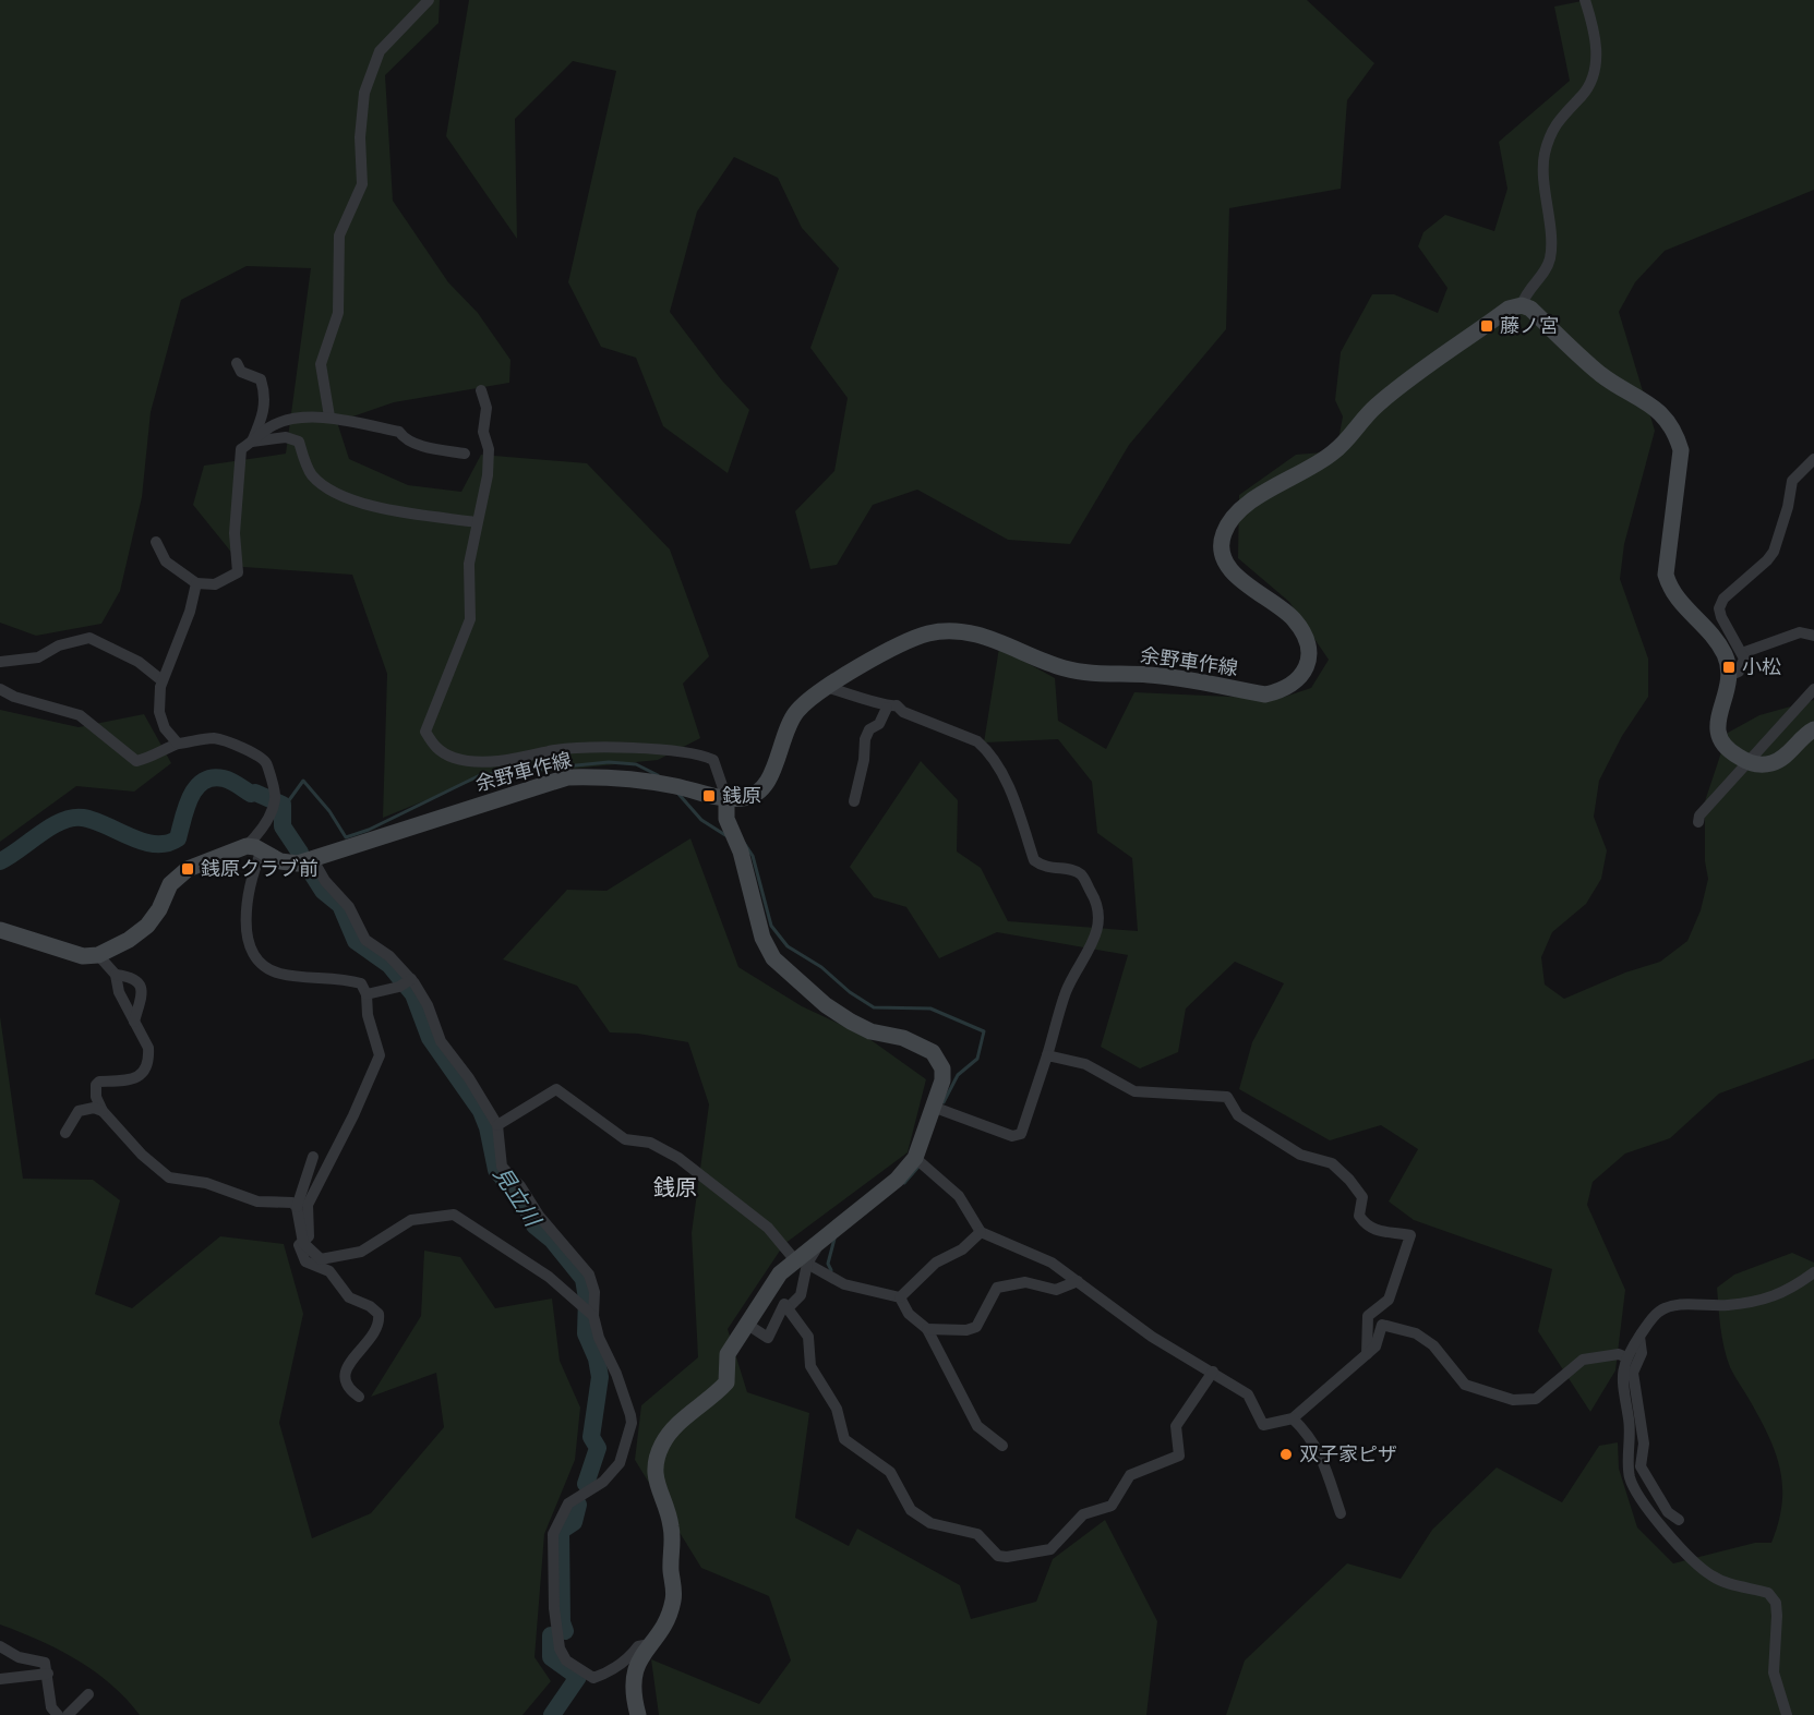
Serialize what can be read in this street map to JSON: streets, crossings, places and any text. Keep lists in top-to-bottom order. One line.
{"streets":{"main road":["余野車作線"]},"districts":["銭原"],"water":["見立川"],"places":{"transit":["藤ノ宮","小松","銭原","銭原クラブ前"],"other":["双子家ピザ"]}}
